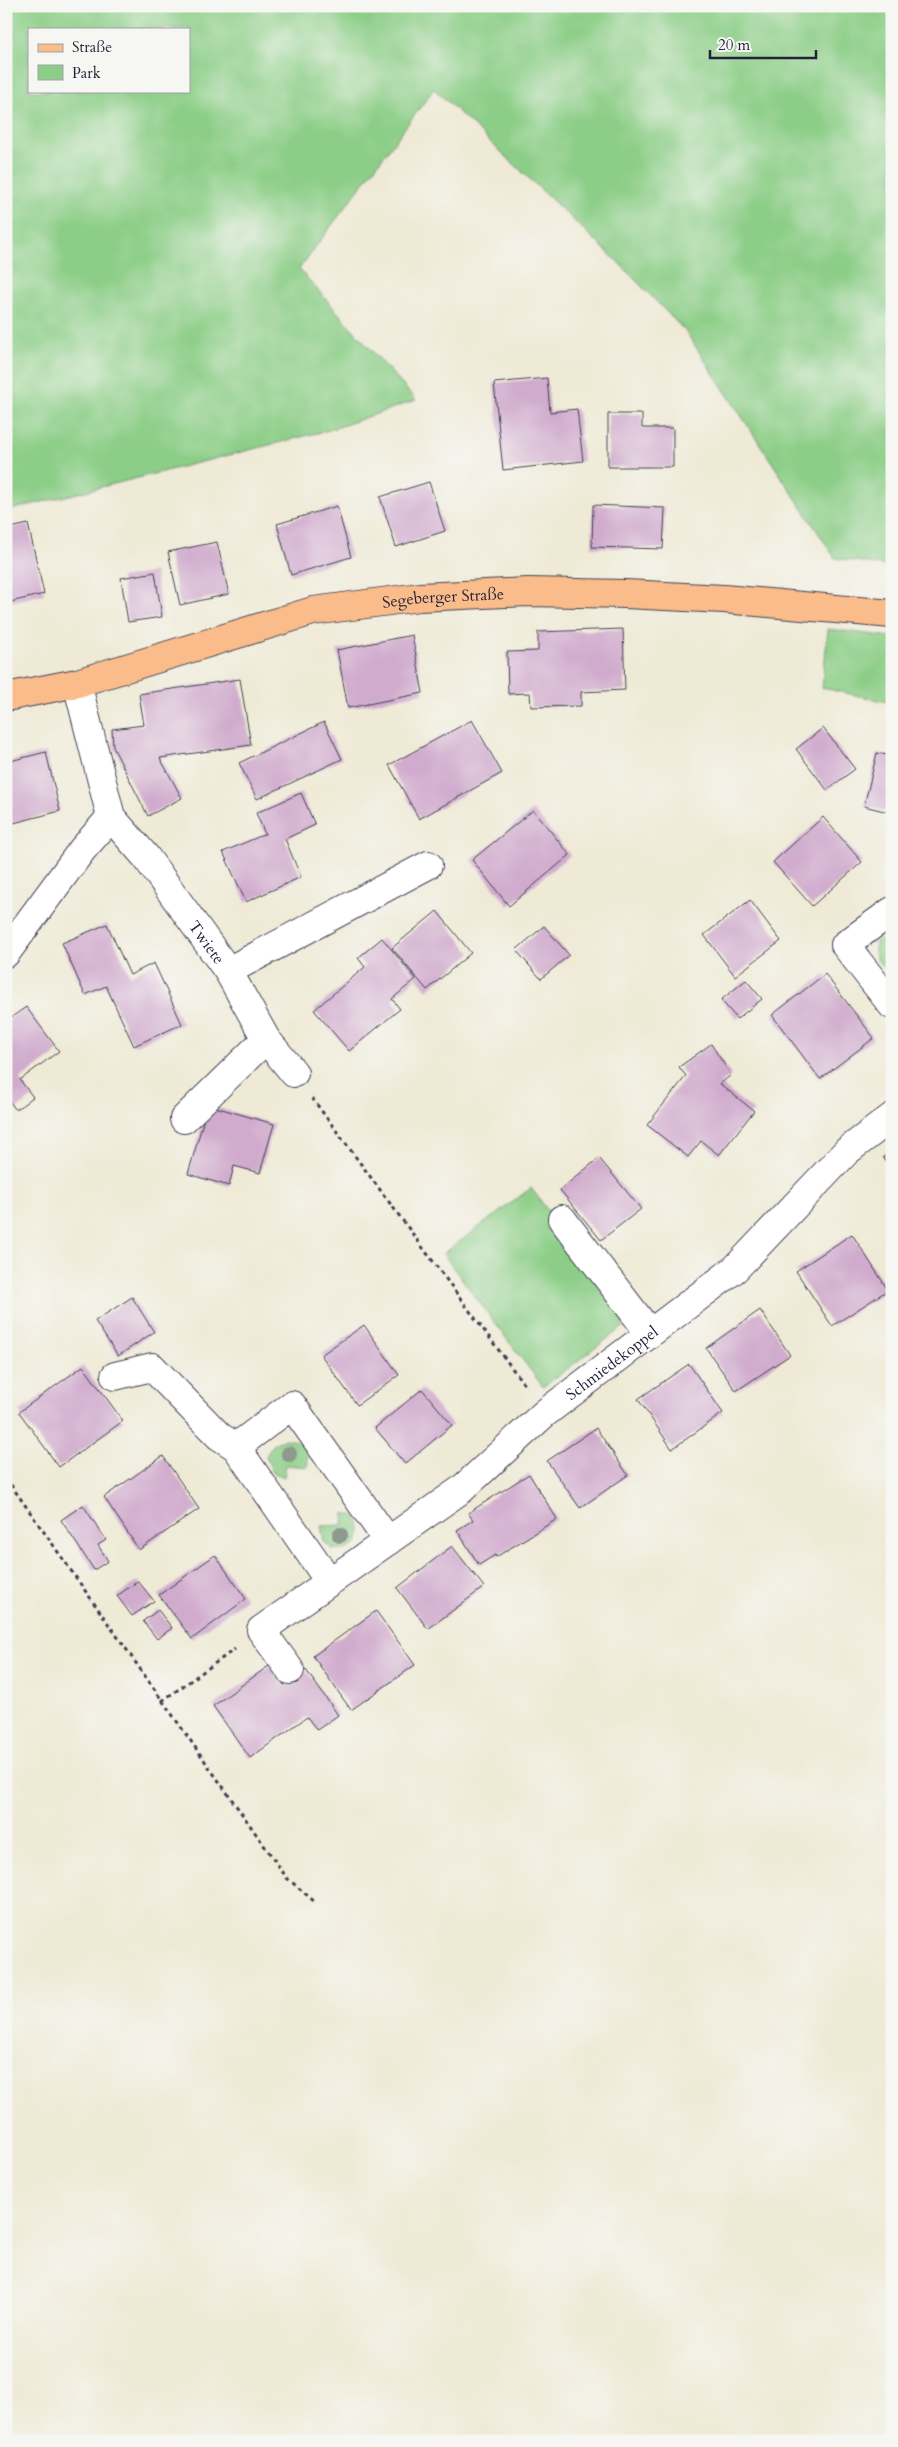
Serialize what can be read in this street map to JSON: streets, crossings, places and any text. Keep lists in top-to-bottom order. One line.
{"streets":{"main road":["Segeberger Straße"],"street":["Twiete","Schmiedekoppel"]},"crossings":[["Segeberger Straße","Twiete"]],"legend":["Straße","Park"],"scale_bar":"20 m"}
